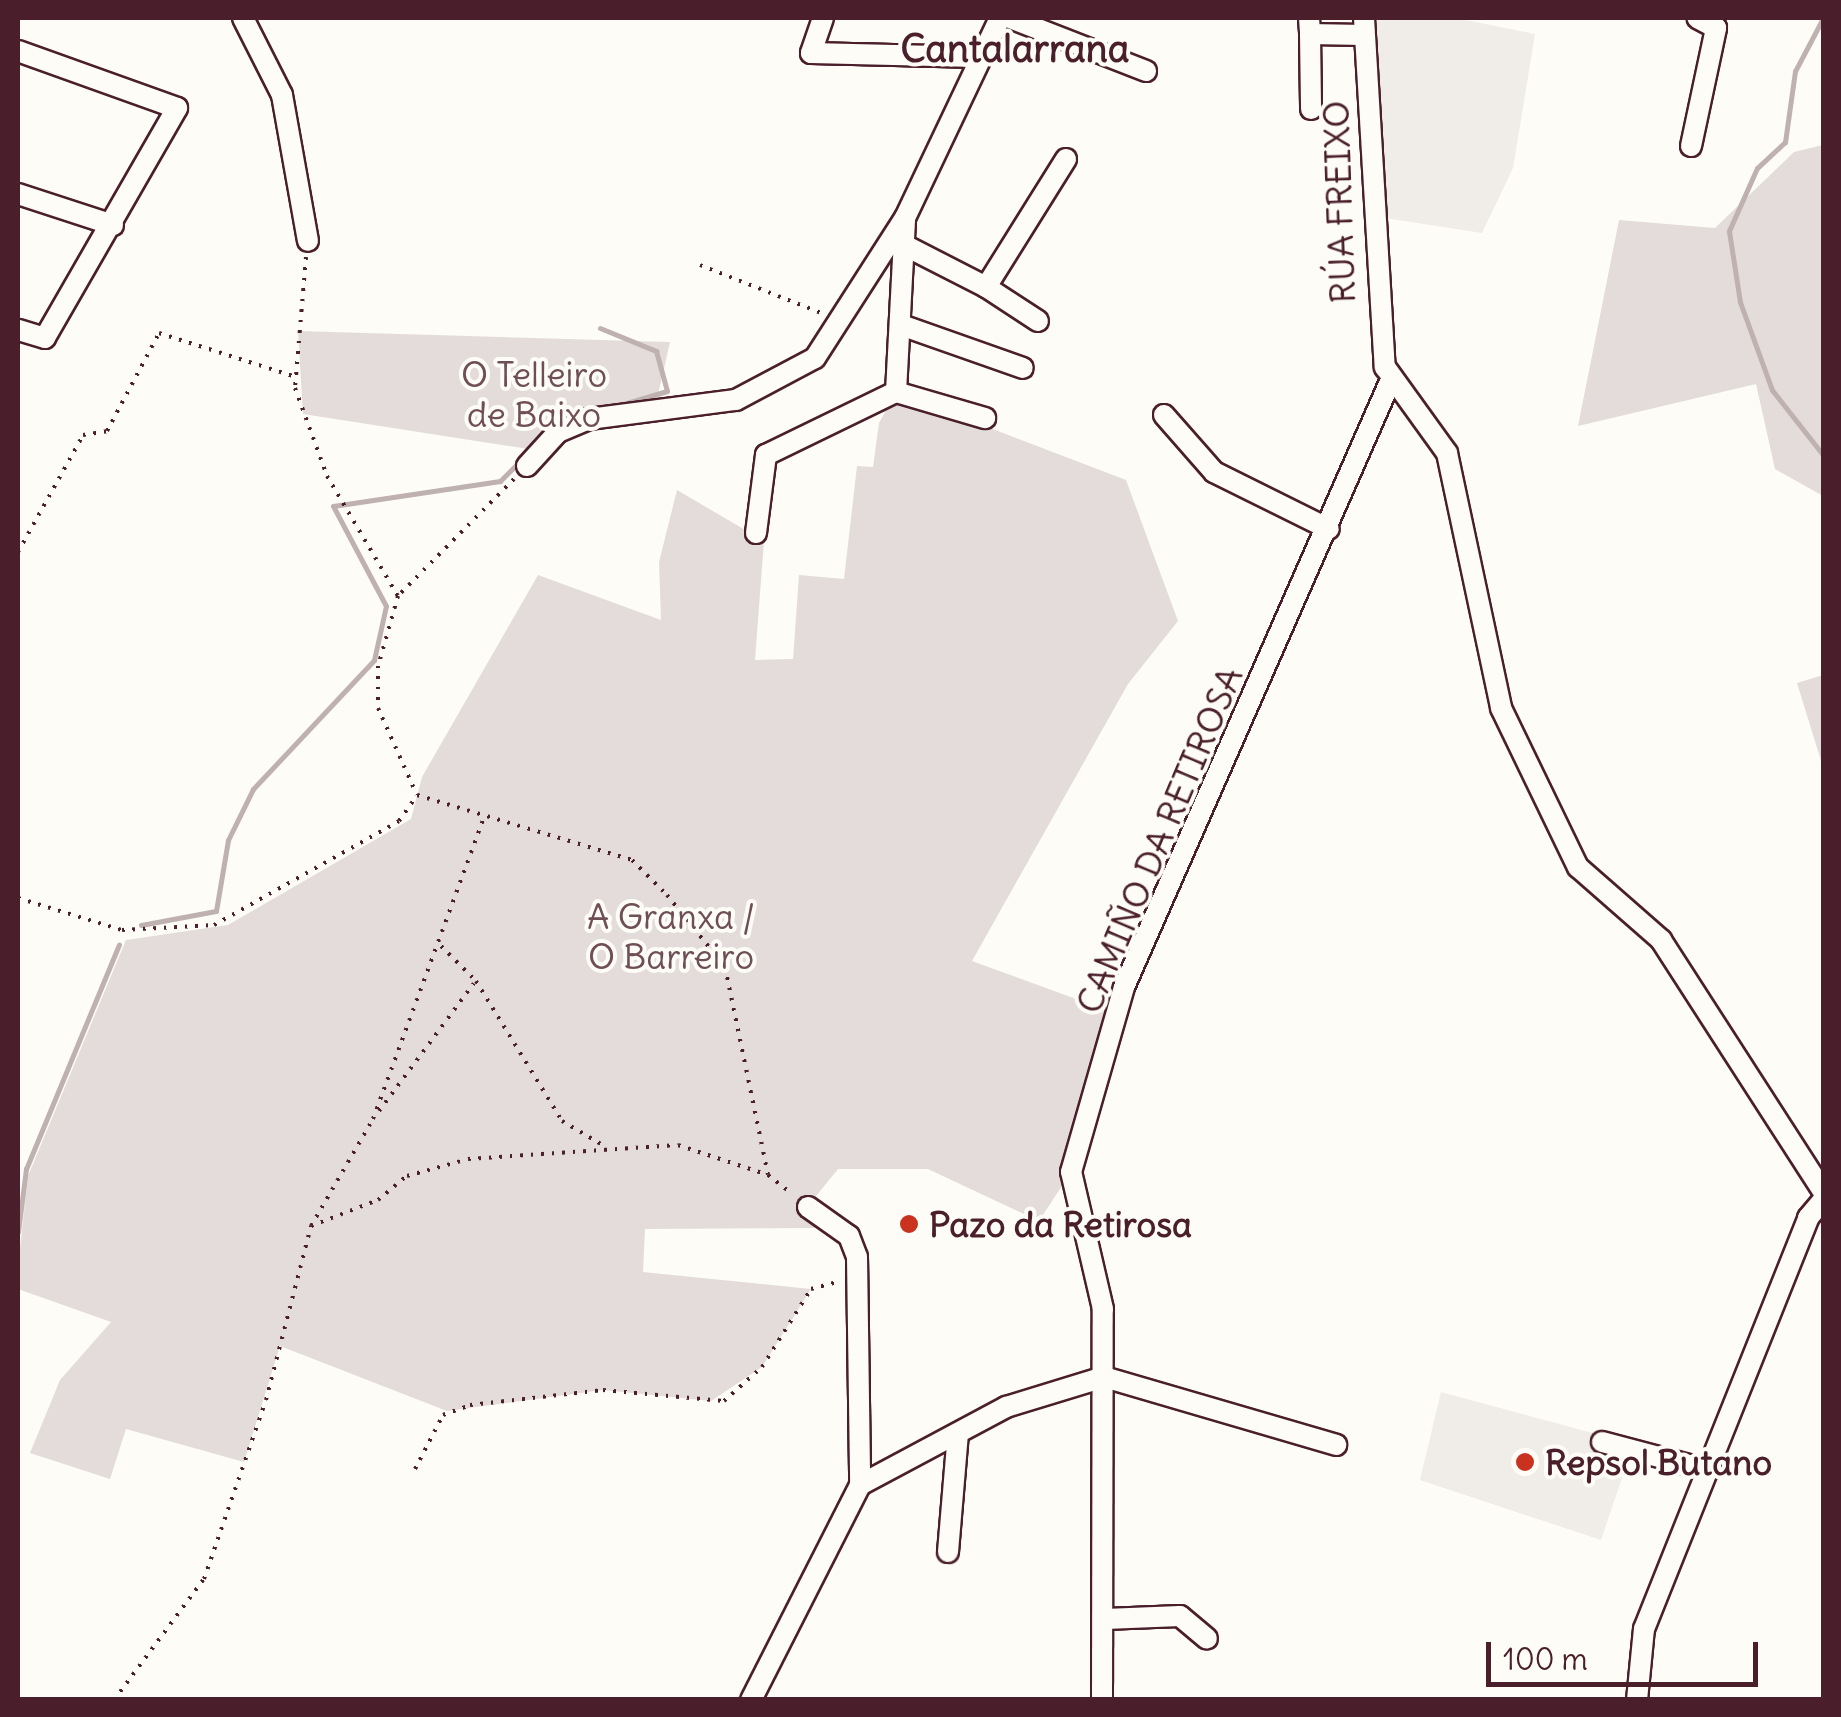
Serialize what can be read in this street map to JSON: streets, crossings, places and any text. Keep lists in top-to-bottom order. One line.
{"streets":{"street":["RÚA FREIXO","CAMIÑO DA RETIROSA"]},"crossings":[["RÚA FREIXO","CAMIÑO DA RETIROSA"]],"districts":["Cantalarrana"],"parks":["O Telleiro de Baixo","A Granxa / O Barreiro"],"places":["Pazo da Retirosa","Repsol Butano"],"scale_bar":"100 m"}
